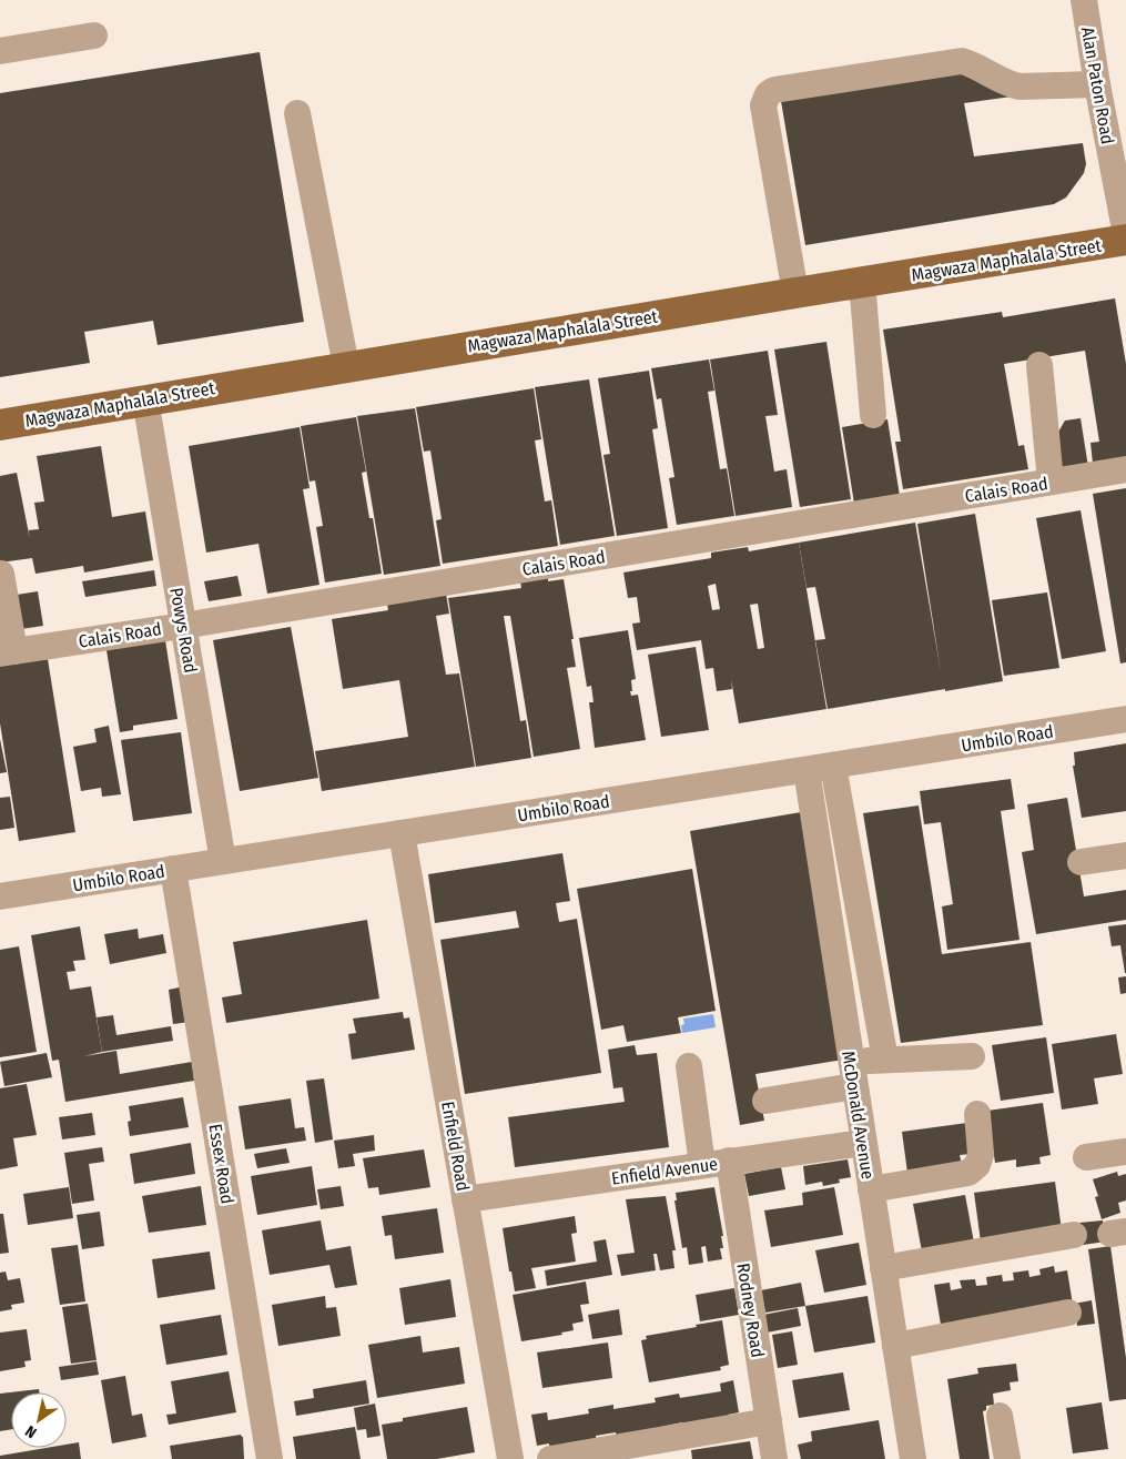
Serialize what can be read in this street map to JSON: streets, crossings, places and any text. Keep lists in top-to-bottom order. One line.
{"streets":{"main road":["Magwaza Maphalala Street"],"street":["Alan Paton Road","Calais Road","Powys Road","Umbilo Road","McDonald Avenue","Enfield Road","Essex Road","Enfield Avenue","Rodney Road"]},"crossings":[["Magwaza Maphalala Street","Powys Road"],["Calais Road","Powys Road"],["Powys Road","Umbilo Road"],["Umbilo Road","McDonald Avenue"],["Umbilo Road","Enfield Road"],["Umbilo Road","Essex Road"],["McDonald Avenue","Enfield Avenue"],["Enfield Road","Enfield Avenue"],["Enfield Avenue","Rodney Road"]],"north":"bottom left"}
